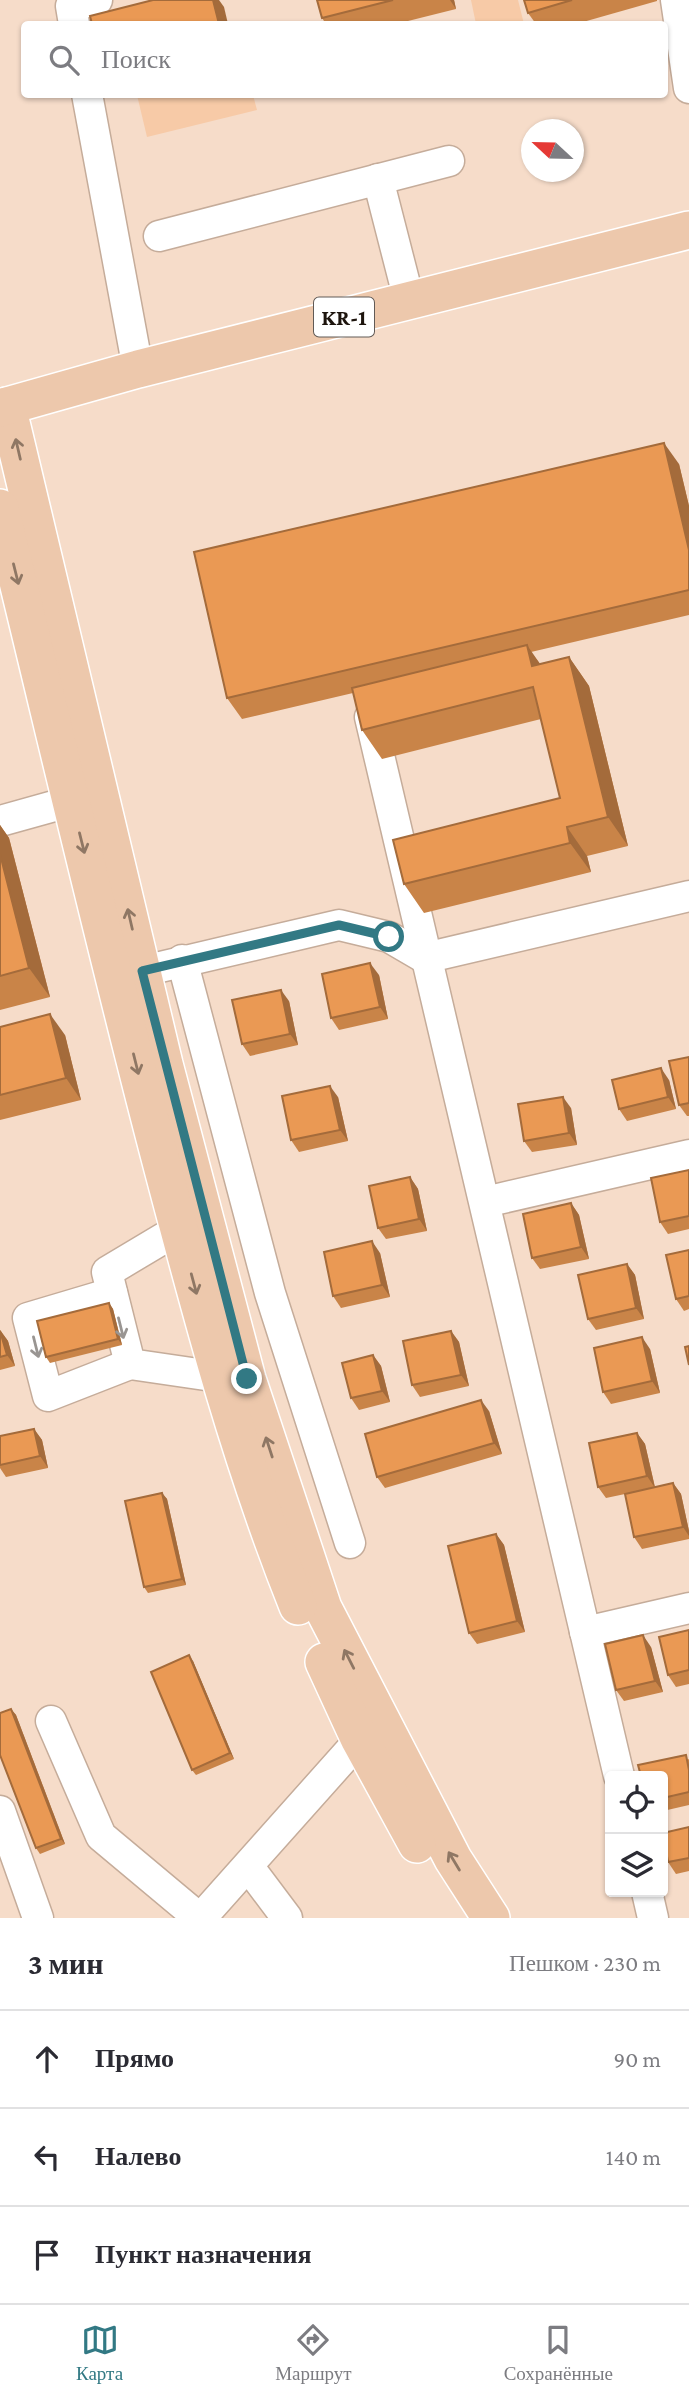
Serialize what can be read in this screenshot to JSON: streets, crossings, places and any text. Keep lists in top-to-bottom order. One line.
{"streets":{"main road":["KR-1"]},"north":"left","page":{"search":"Поиск","heading":["3 мин","Пешком · 230 m"],"list":[["Прямо","90 m"],["Налево","140 m"],"Пункт назначения"],"nav":["Карта","Маршрут","Сохранённые"]}}
